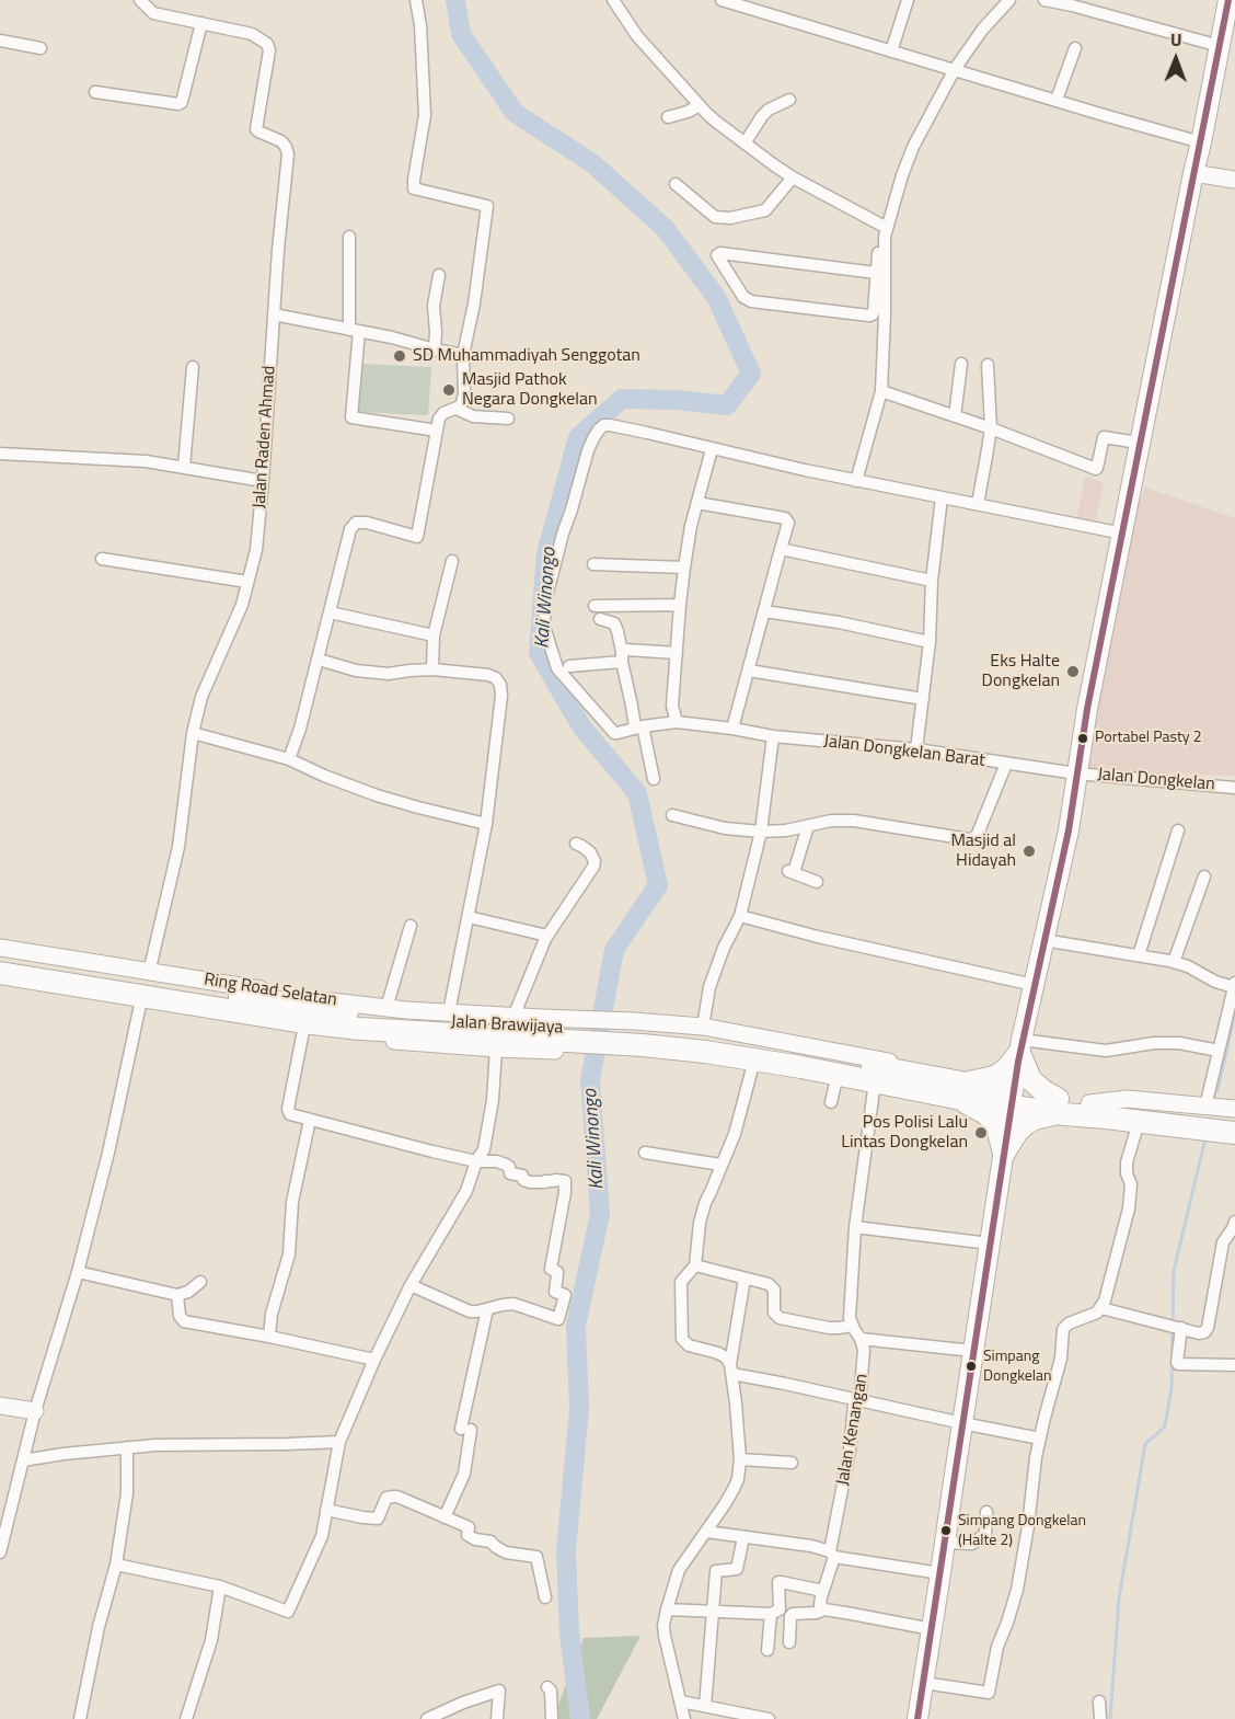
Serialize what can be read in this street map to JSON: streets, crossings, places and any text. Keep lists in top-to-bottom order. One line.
{"streets":{"highway":["Jalan Brawijaya"],"street":["Jalan Raden Ahmad","Jalan Dongkelan Barat","Jalan Dongkelan","Ring Road Selatan","Jalan Kenangan"]},"crossings":[["Jalan Raden Ahmad","Ring Road Selatan"],["Jalan Dongkelan Barat","Jalan Dongkelan"],["Ring Road Selatan","Jalan Brawijaya"]],"water":["Kali Winongo"],"places":["SD Muhammadiyah Senggotan","Masjid Pathok Negara Dongkelan","Eks Halte Dongkelan","Portabel Pasty 2","Masjid al Hidayah","Pos Polisi Lalu Lintas Dongkelan","Simpang Dongkelan","Simpang Dongkelan (Halte 2)"],"north":"top"}
